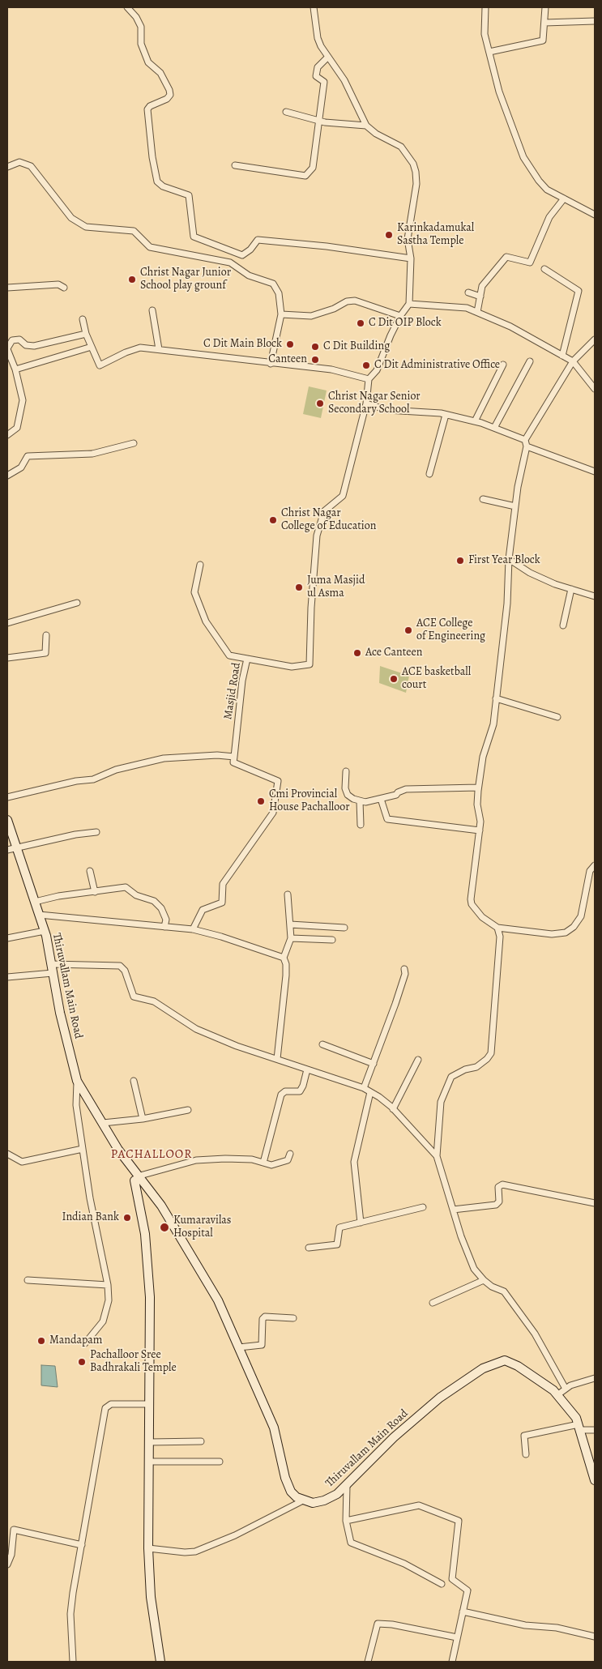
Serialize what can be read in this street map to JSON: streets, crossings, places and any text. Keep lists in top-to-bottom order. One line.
{"streets":{"main road":["Thiruvallam Main Road"],"street":["Masjid Road"]},"districts":["PACHALLOOR"],"places":["Karinkadamukal Sastha Temple","Christ Nagar Junior School play grounf","C Dit OIP Block","C Dit Main Block","C Dit Building","Canteen","C Dit Administrative Office","Christ Nagar Senior Secondary School","Christ Nagar College of Education","First Year Block","Juma Masjid ul Asma","ACE College of Engineering","Ace Canteen","ACE basketball court","Cmi Provincial House Pachalloor","Indian Bank","Kumaravilas Hospital","Mandapam","Pachalloor Sree Badhrakali Temple"]}
